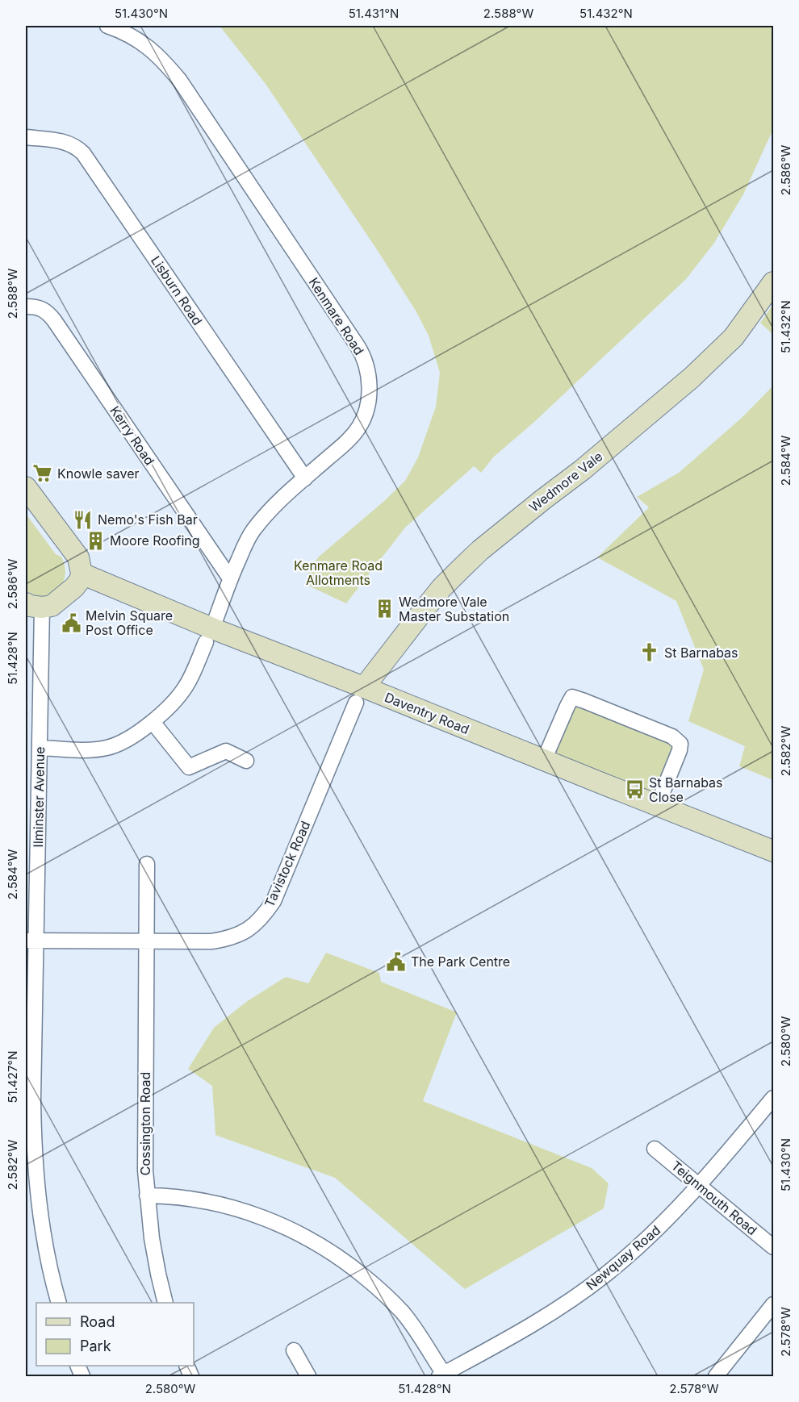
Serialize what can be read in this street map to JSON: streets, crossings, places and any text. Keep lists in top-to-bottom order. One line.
{"streets":{"street":["Lisburn Road","Kenmare Road","Kerry Road","Wedmore Vale","Daventry Road","Ilminster Avenue","Tavistock Road","Cossington Road","Teignmouth Road","Newquay Road"]},"crossings":[["Lisburn Road","Kenmare Road"],["Kenmare Road","Kerry Road"],["Kenmare Road","Daventry Road"],["Kenmare Road","Ilminster Avenue"],["Wedmore Vale","Daventry Road"],["Wedmore Vale","Tavistock Road"],["Daventry Road","Tavistock Road"],["Ilminster Avenue","Tavistock Road"],["Tavistock Road","Cossington Road"],["Teignmouth Road","Newquay Road"]],"parks":["Kenmare Road Allotments"],"places":{"supermarket":["Knowle saver"],"restaurant":["Nemo's Fish Bar"],"building":["Moore Roofing","Wedmore Vale Master Substation"],"public building":["Melvin Square Post Office","The Park Centre"],"church":["St Barnabas"],"bus stop":["St Barnabas Close"]},"legend":["Road","Park"],"coordinates":["51.430°N","51.431°N","2.588°W","51.432°N","2.586°W","2.584°W","51.428°N","2.582°W","2.580°W","51.427°N","2.578°W"]}
